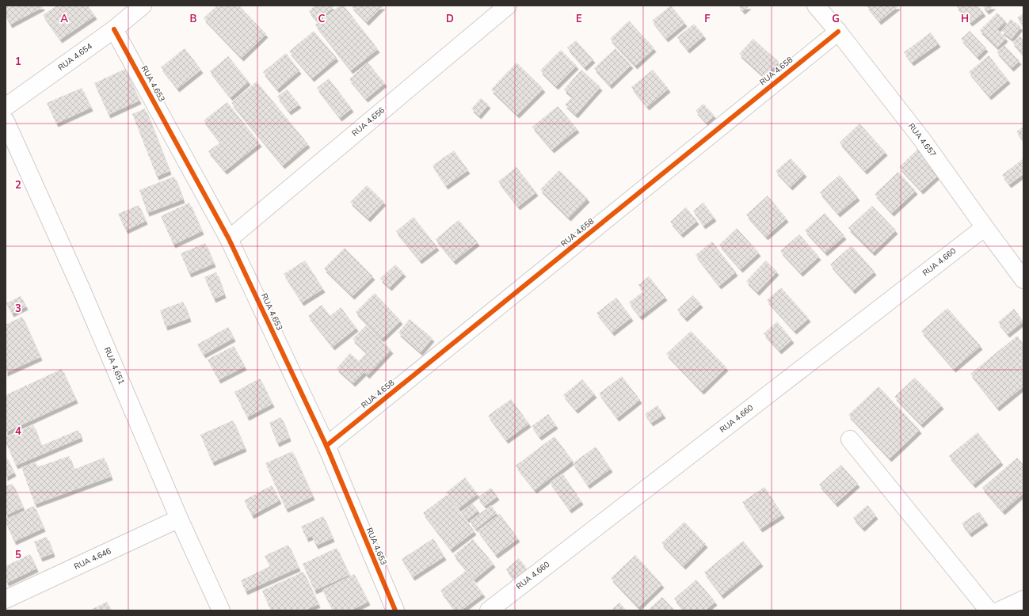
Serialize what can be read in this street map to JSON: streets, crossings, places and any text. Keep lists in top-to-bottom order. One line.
{"streets":{"street":["RUA 4.654","RUA 4.658","RUA 4.653","RUA 4.656","RUA 4.657","RUA 4.660","RUA 4.651","RUA 4.646"]},"crossings":[["RUA 4.654","RUA 4.653"],["RUA 4.658","RUA 4.653"],["RUA 4.658","RUA 4.657"],["RUA 4.653","RUA 4.656"],["RUA 4.657","RUA 4.660"],["RUA 4.651","RUA 4.646"]],"grid":{"columns":["A","B","C","D","E","F","G","H"],"rows":["1","2","3","4","5"]}}
